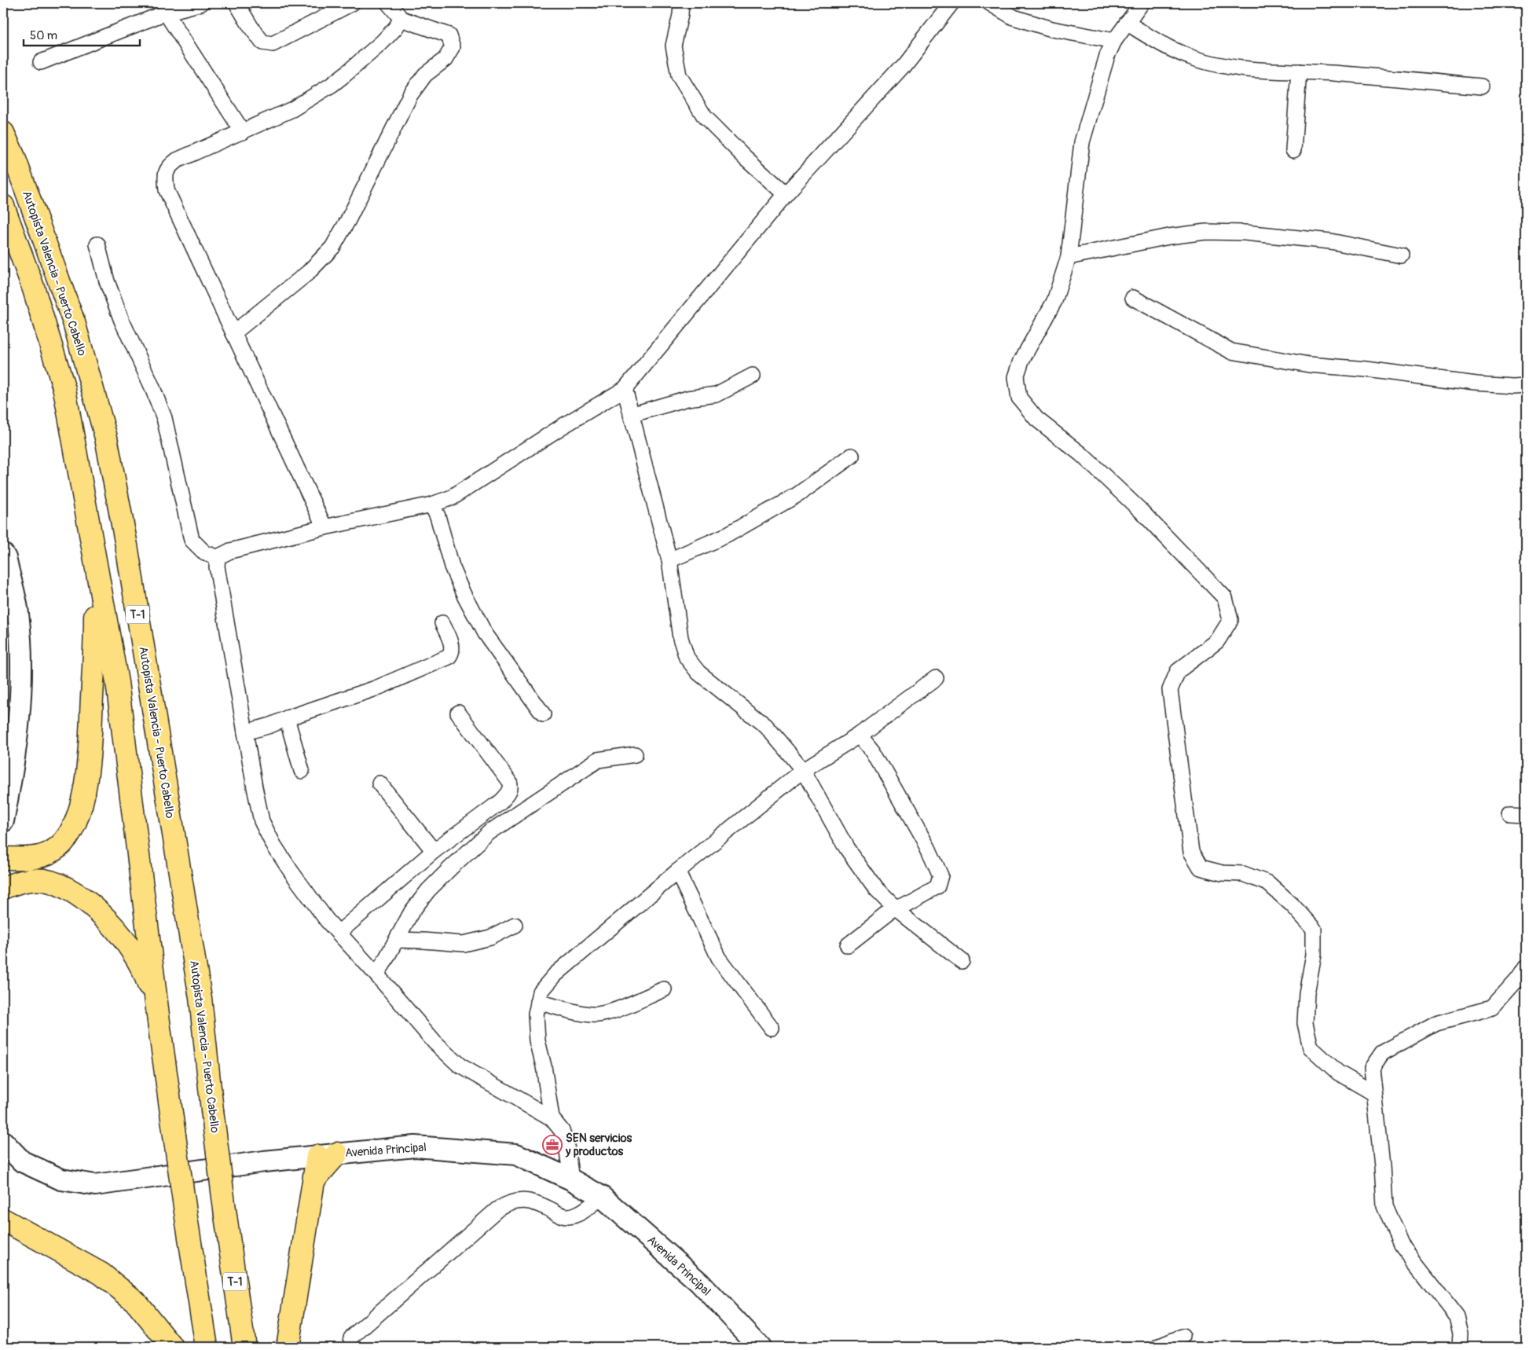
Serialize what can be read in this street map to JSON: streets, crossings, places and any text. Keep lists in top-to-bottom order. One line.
{"streets":{"highway":["Autopista Valencia - Puerto Cabello","T-1"],"main road":["Avenida Principal"]},"places":{"office":["SEN servicios y productos"]},"scale_bar":"50 m"}
